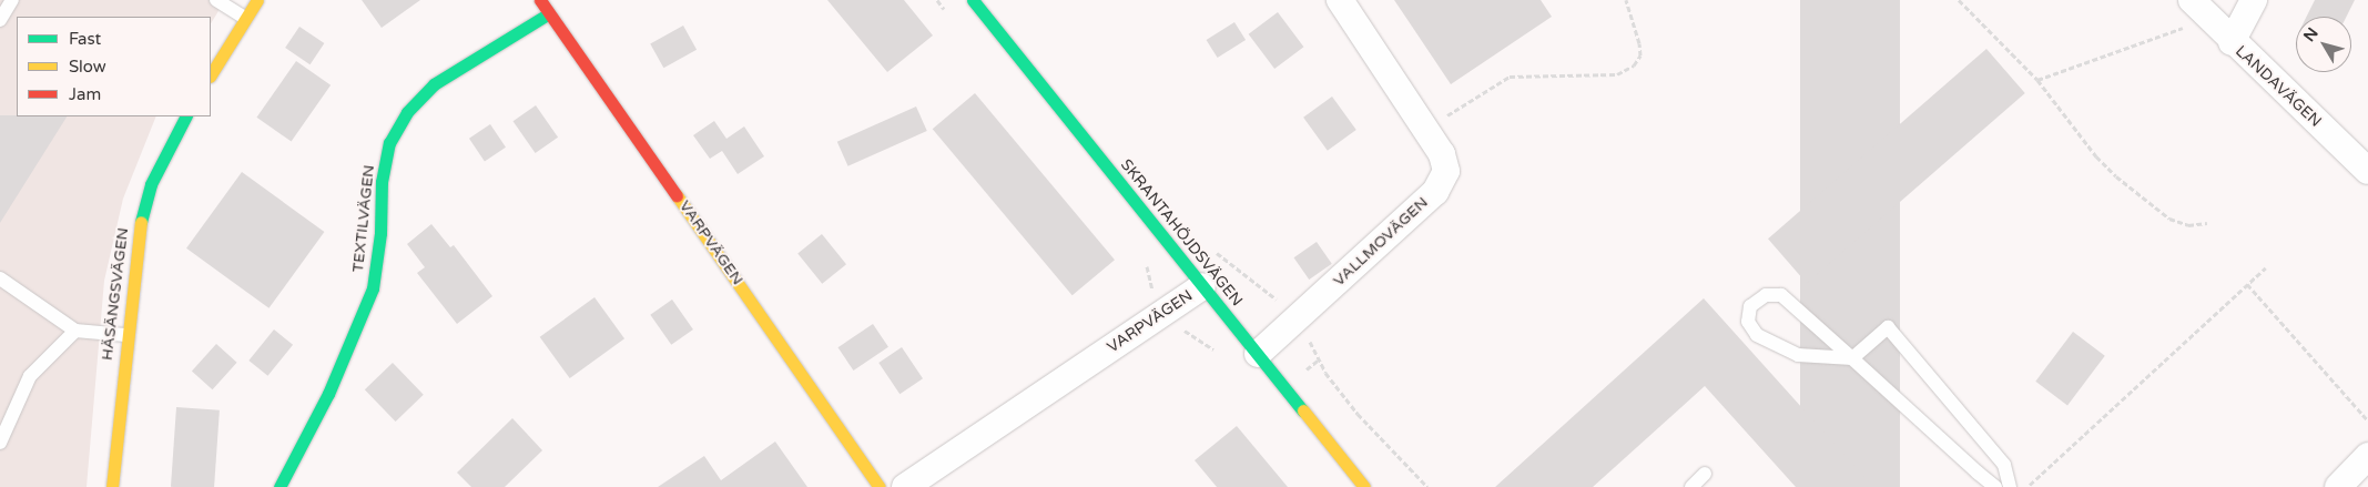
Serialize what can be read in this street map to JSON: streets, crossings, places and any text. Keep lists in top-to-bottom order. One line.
{"streets":{"street":["LANDAVÄGEN","TEXTILVÄGEN","SKRANTAHÖJDSVÄGEN","VALLMOVÄGEN","VARPVÄGEN","HÄSÄNGSVÄGEN"]},"crossings":[["TEXTILVÄGEN","VARPVÄGEN"],["SKRANTAHÖJDSVÄGEN","VALLMOVÄGEN"],["SKRANTAHÖJDSVÄGEN","VARPVÄGEN"]],"legend":["Fast","Slow","Jam"],"north":"top left"}
